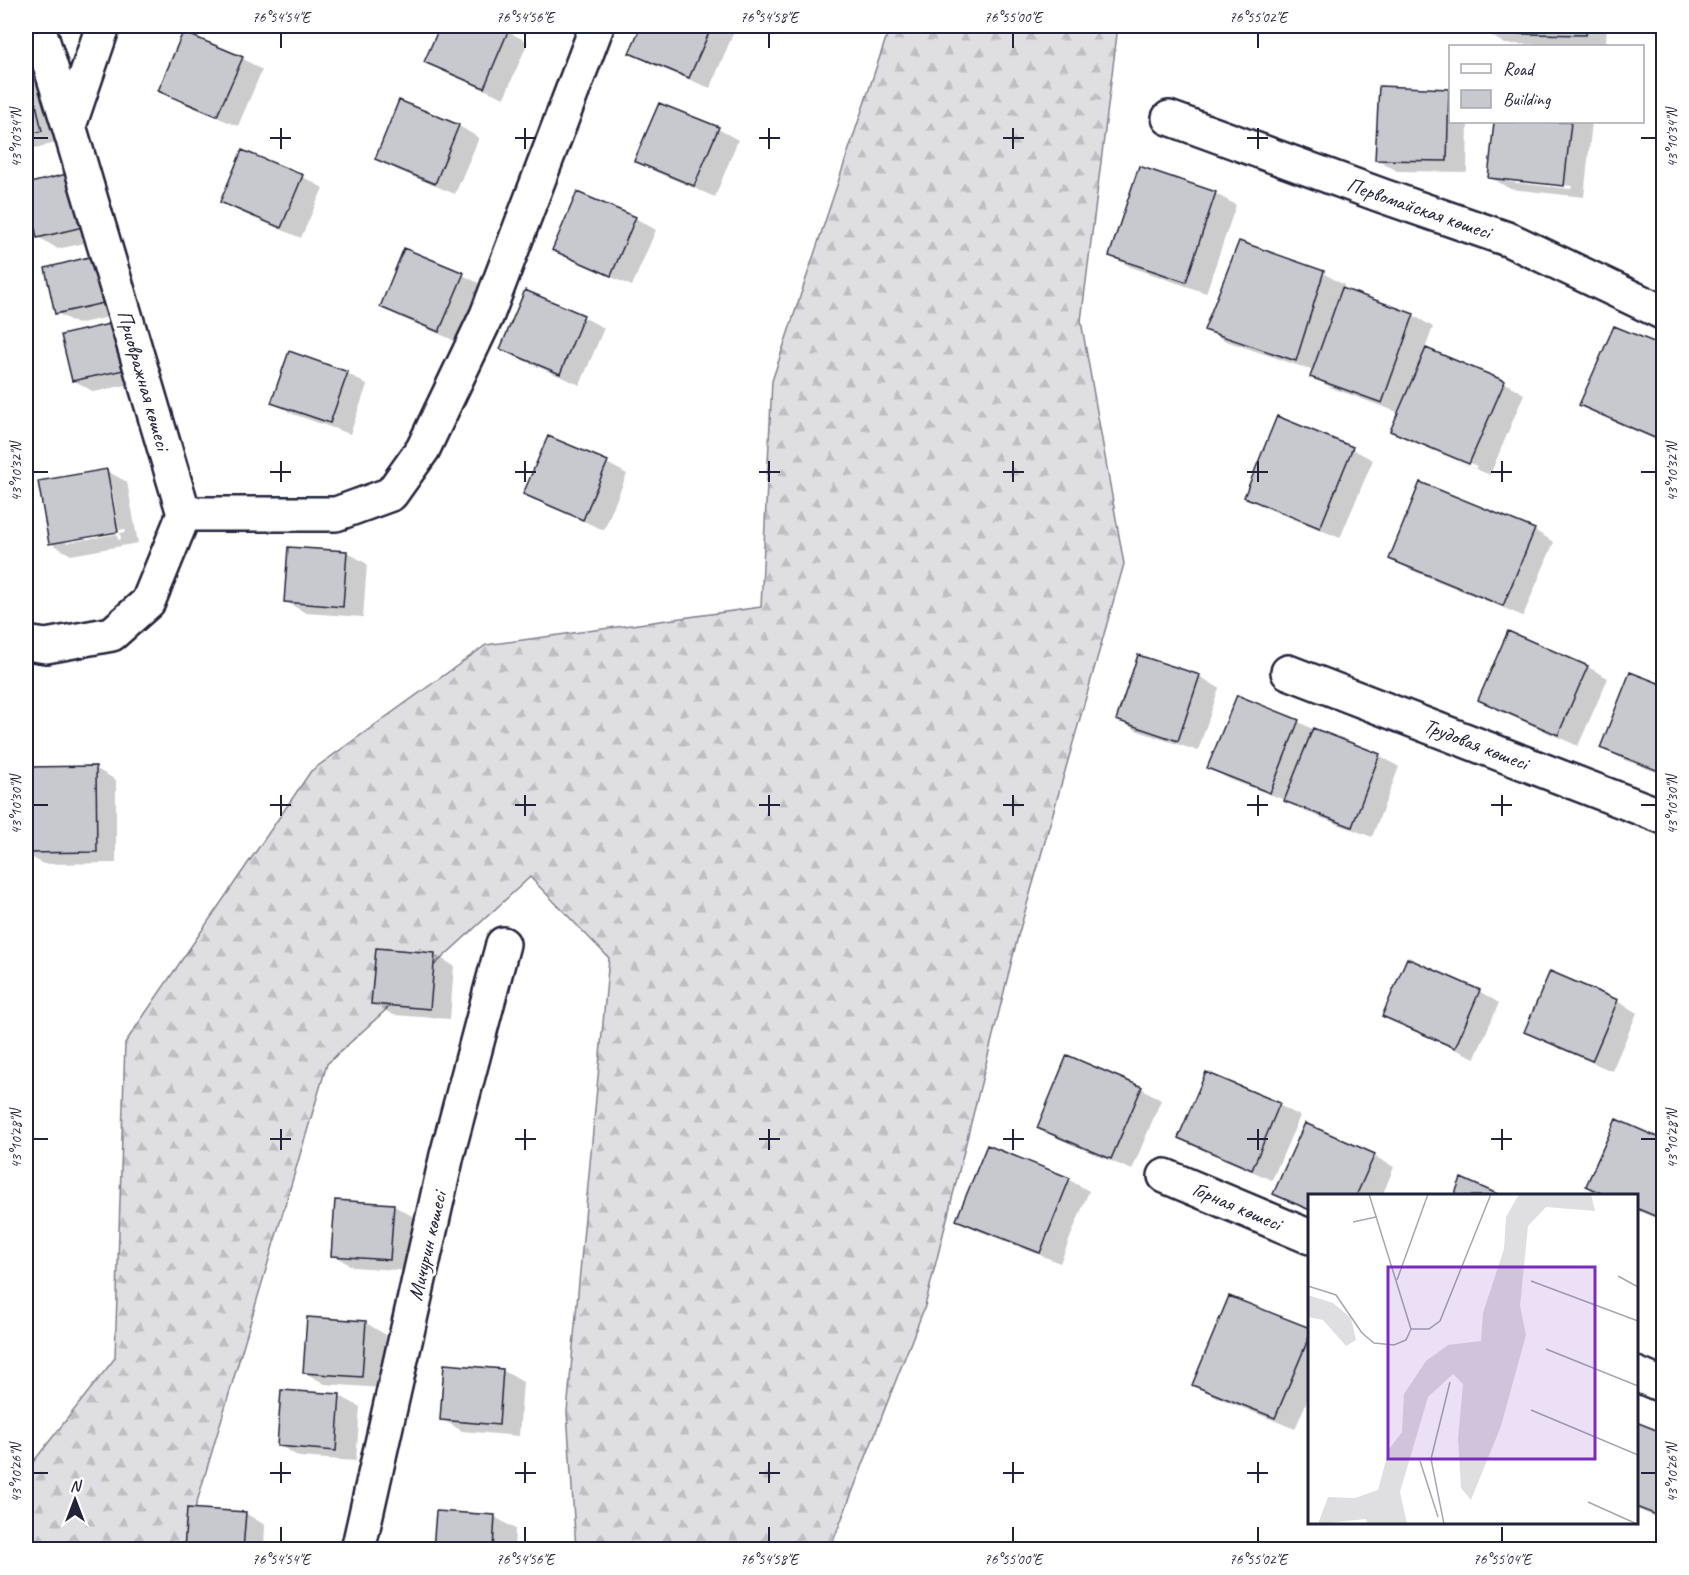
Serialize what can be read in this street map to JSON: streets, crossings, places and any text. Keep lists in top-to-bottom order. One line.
{"streets":{"street":["Первомайская көшесі","Приовражная көшесі","Трудовая көшесі","Горная көшесі","Мичурин көшесі"]},"legend":["Road","Building"],"north":"top","coordinates":["76°54'54\"E","76°54'56\"E","76°54'58\"E","76°55'00\"E","76°55'02\"E","43°10'34\"N","43°10'32\"N","43°10'30\"N","43°10'28\"N","43°10'26\"N","76°55'04\"E"]}
